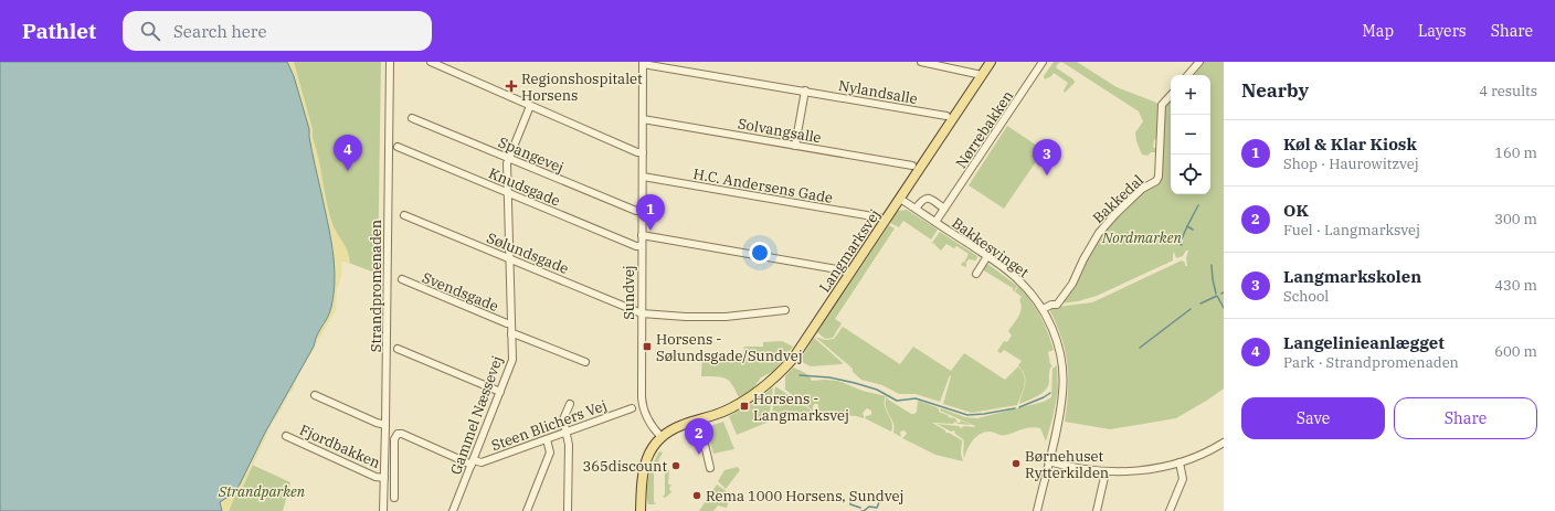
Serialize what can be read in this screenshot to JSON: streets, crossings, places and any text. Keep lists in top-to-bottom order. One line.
{"streets":{"main road":["Langmarksvej"],"street":["Nylandsalle","Nørrebakken","Solvangsalle","Spangevej","H.C. Andersens Gade","Knudsgade","Bakkedal","Bakkesvinget","Sølundsgade","Strandpromenaden","Svendsgade","Sundvej","Gammel Næssevej","Steen Blichers Vej","Fjordbakken"]},"crossings":[["Nylandsalle","Sundvej"],["Nørrebakken","Bakkesvinget"],["Solvangsalle","Sundvej"],["Spangevej","Sundvej"],["Spangevej","Gammel Næssevej"],["H.C. Andersens Gade","Sundvej"],["Knudsgade","Sundvej"],["Knudsgade","Gammel Næssevej"],["Bakkedal","Bakkesvinget"],["Bakkesvinget","Langmarksvej"],["Langmarksvej","Sundvej"],["Sølundsgade","Sundvej"],["Sølundsgade","Gammel Næssevej"],["Strandpromenaden","Fjordbakken"],["Svendsgade","Gammel Næssevej"],["Gammel Næssevej","Steen Blichers Vej"]],"parks":["Nordmarken","Strandparken"],"places":{"health":["Regionshospitalet Horsens"],"transit":["Horsens - Sølundsgade/Sundvej","Horsens - Langmarksvej"],"other":["Børnehuset Rytterkilden","365discount","Rema 1000 Horsens, Sundvej"]},"page":{"header":"Pathlet","search":"Search here","nav":["Map","Layers","Share"],"heading":["Nearby","4 results"],"map_buttons":["+","−"],"list":[{"mark":"1","name":"Køl & Klar Kiosk","note":"Shop · Haurowitzvej","value":"160 m"},{"mark":"2","name":"OK","note":"Fuel · Langmarksvej","value":"300 m"},{"mark":"3","name":"Langmarkskolen","note":"School","value":"430 m"},{"mark":"4","name":"Langelinieanlægget","note":"Park · Strandpromenaden","value":"600 m"}],"pins":["4","3","1","2"],"buttons":["Save","Share"]}}
